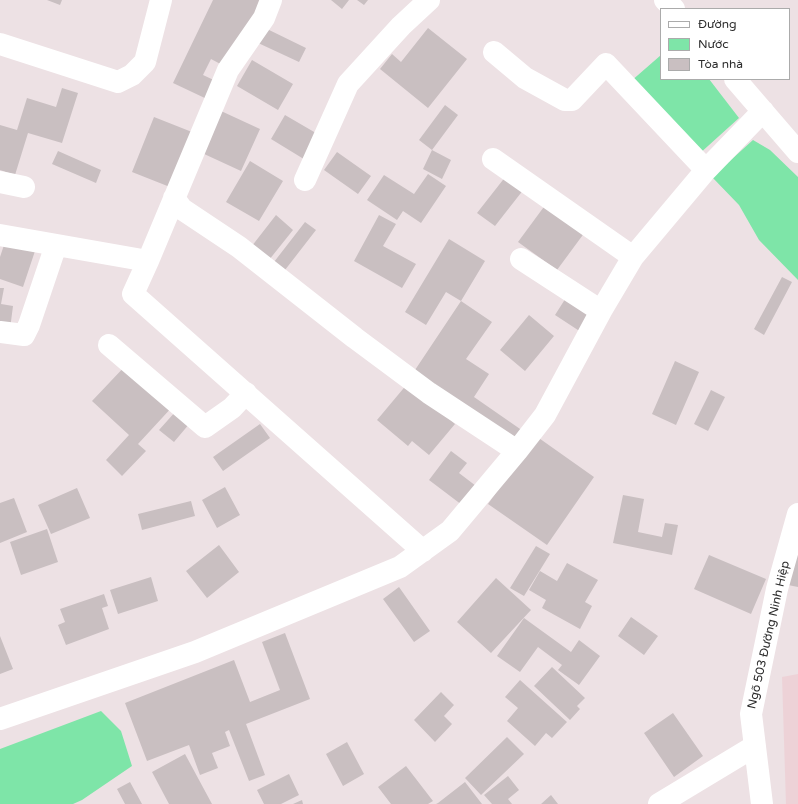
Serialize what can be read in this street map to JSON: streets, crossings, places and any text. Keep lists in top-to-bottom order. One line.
{"streets":{"street":["Ngõ 503 Đường Ninh Hiệp"]},"legend":["Đường","Nước","Tòa nhà"]}
